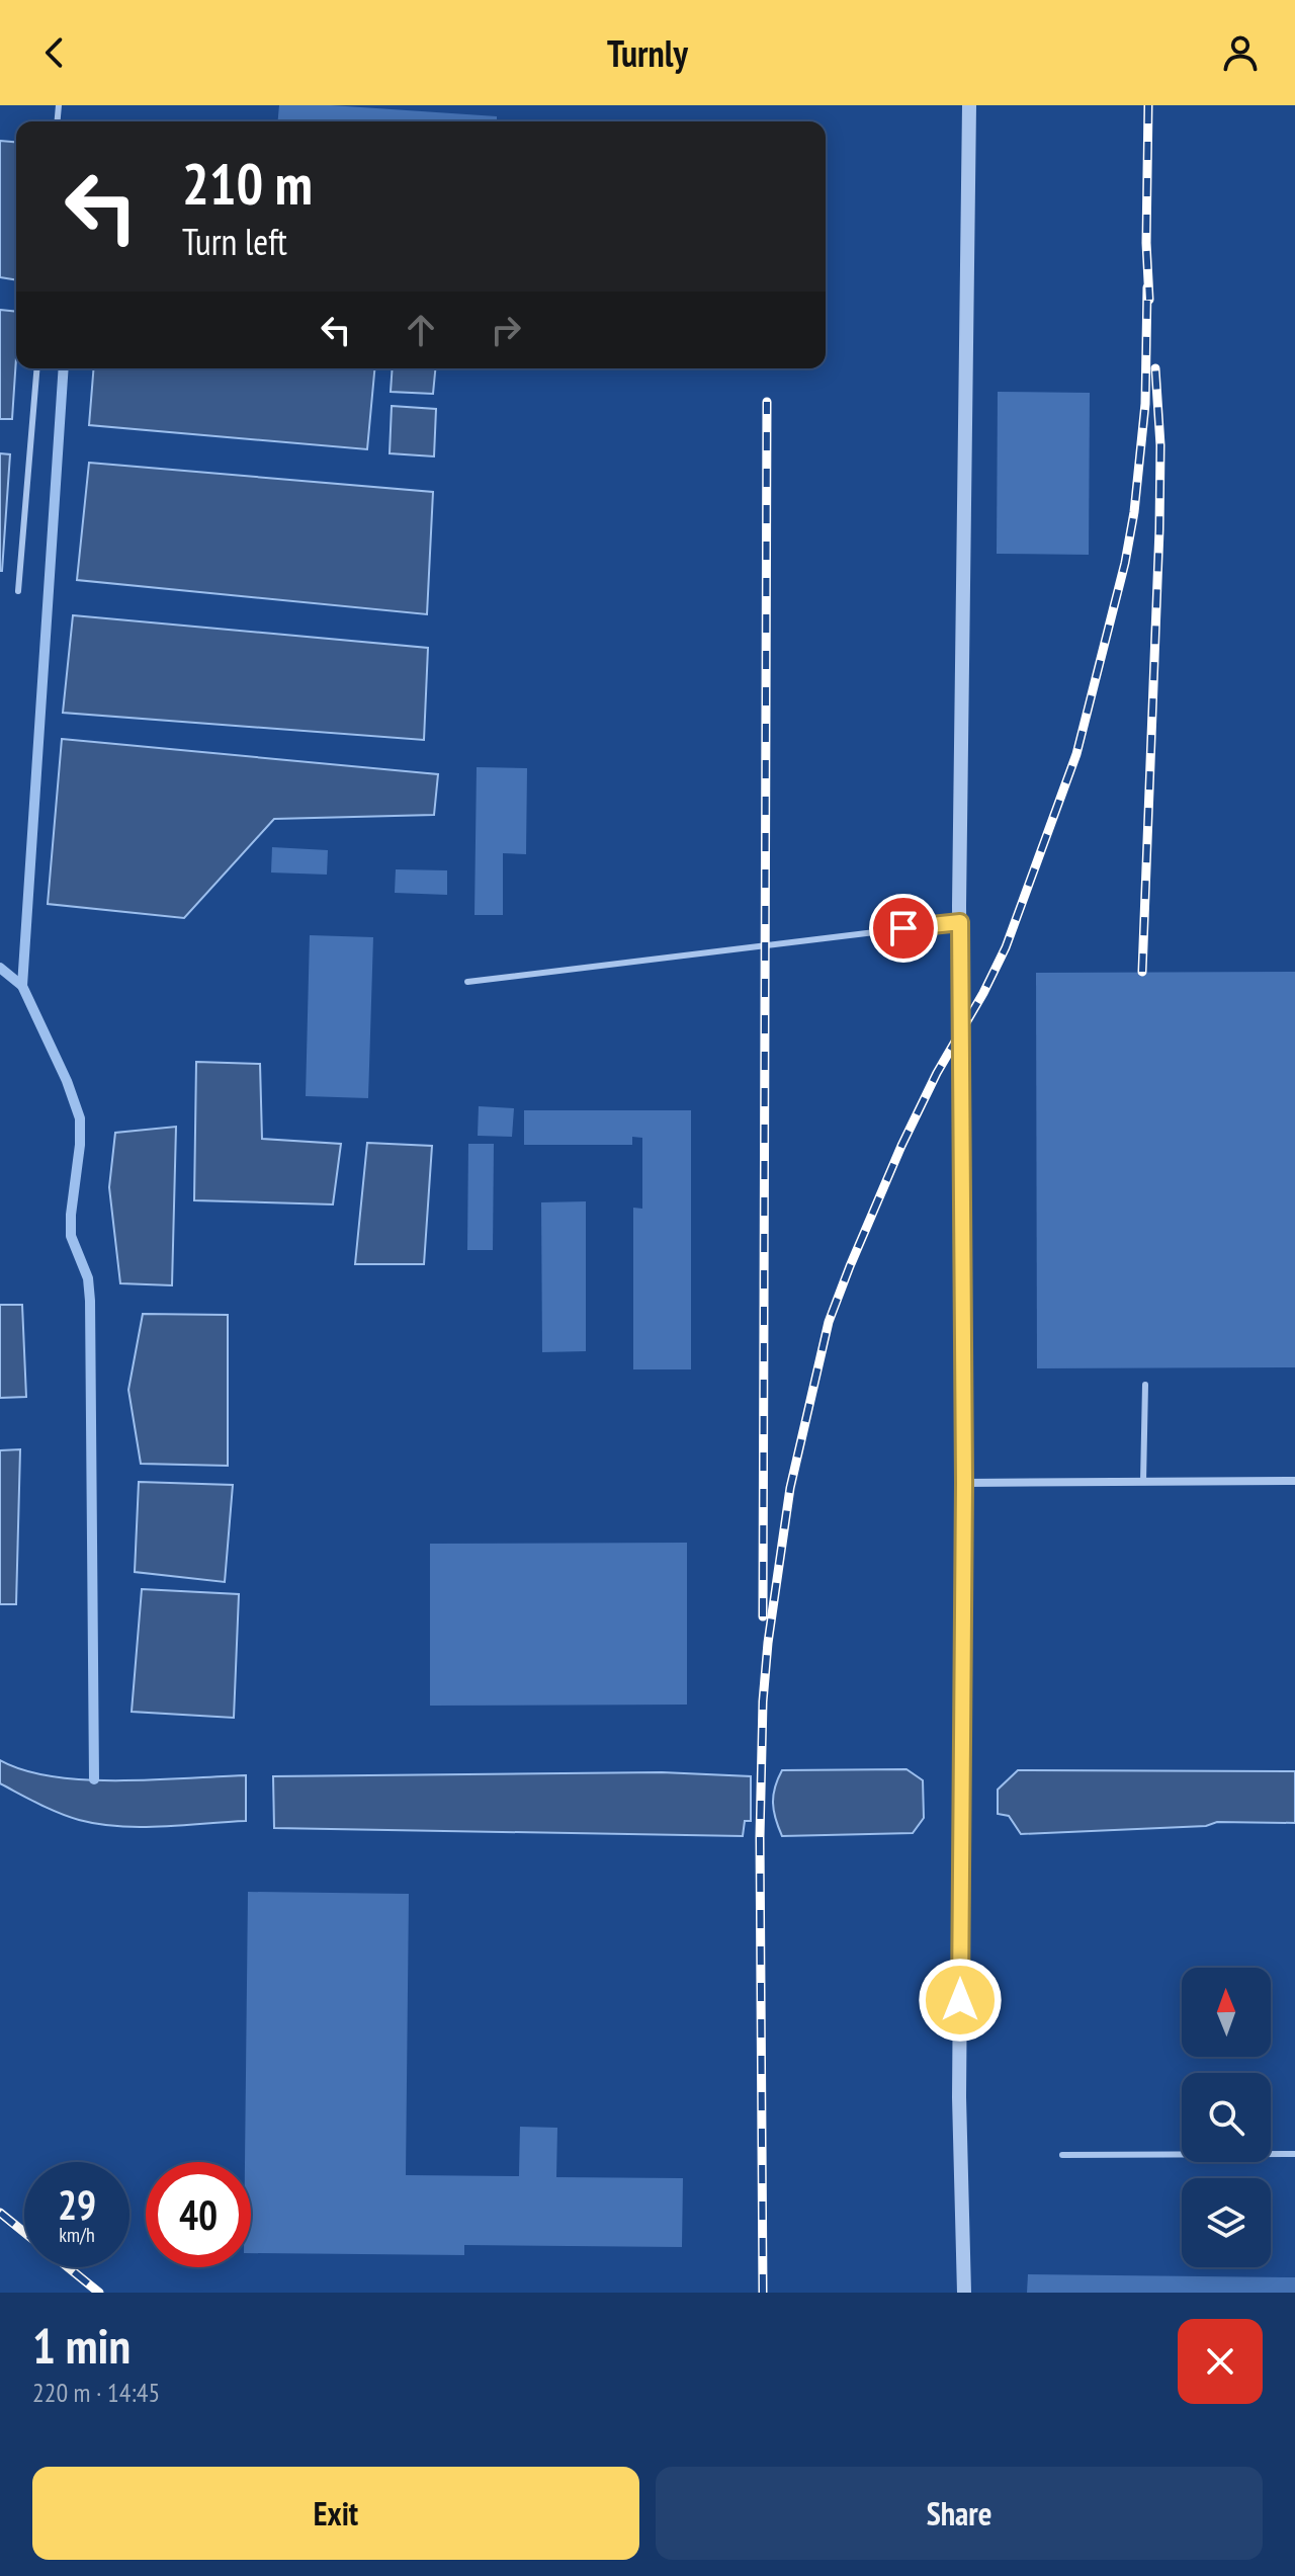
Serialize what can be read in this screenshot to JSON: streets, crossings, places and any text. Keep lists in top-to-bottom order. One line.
{"north":"top","page":{"header":"Turnly","turn":["210 m","Turn left"],"speed":"29 km/h","limit":"40","heading":["1 min","220 m · 14:45"],"buttons":["Exit","Share"]}}
